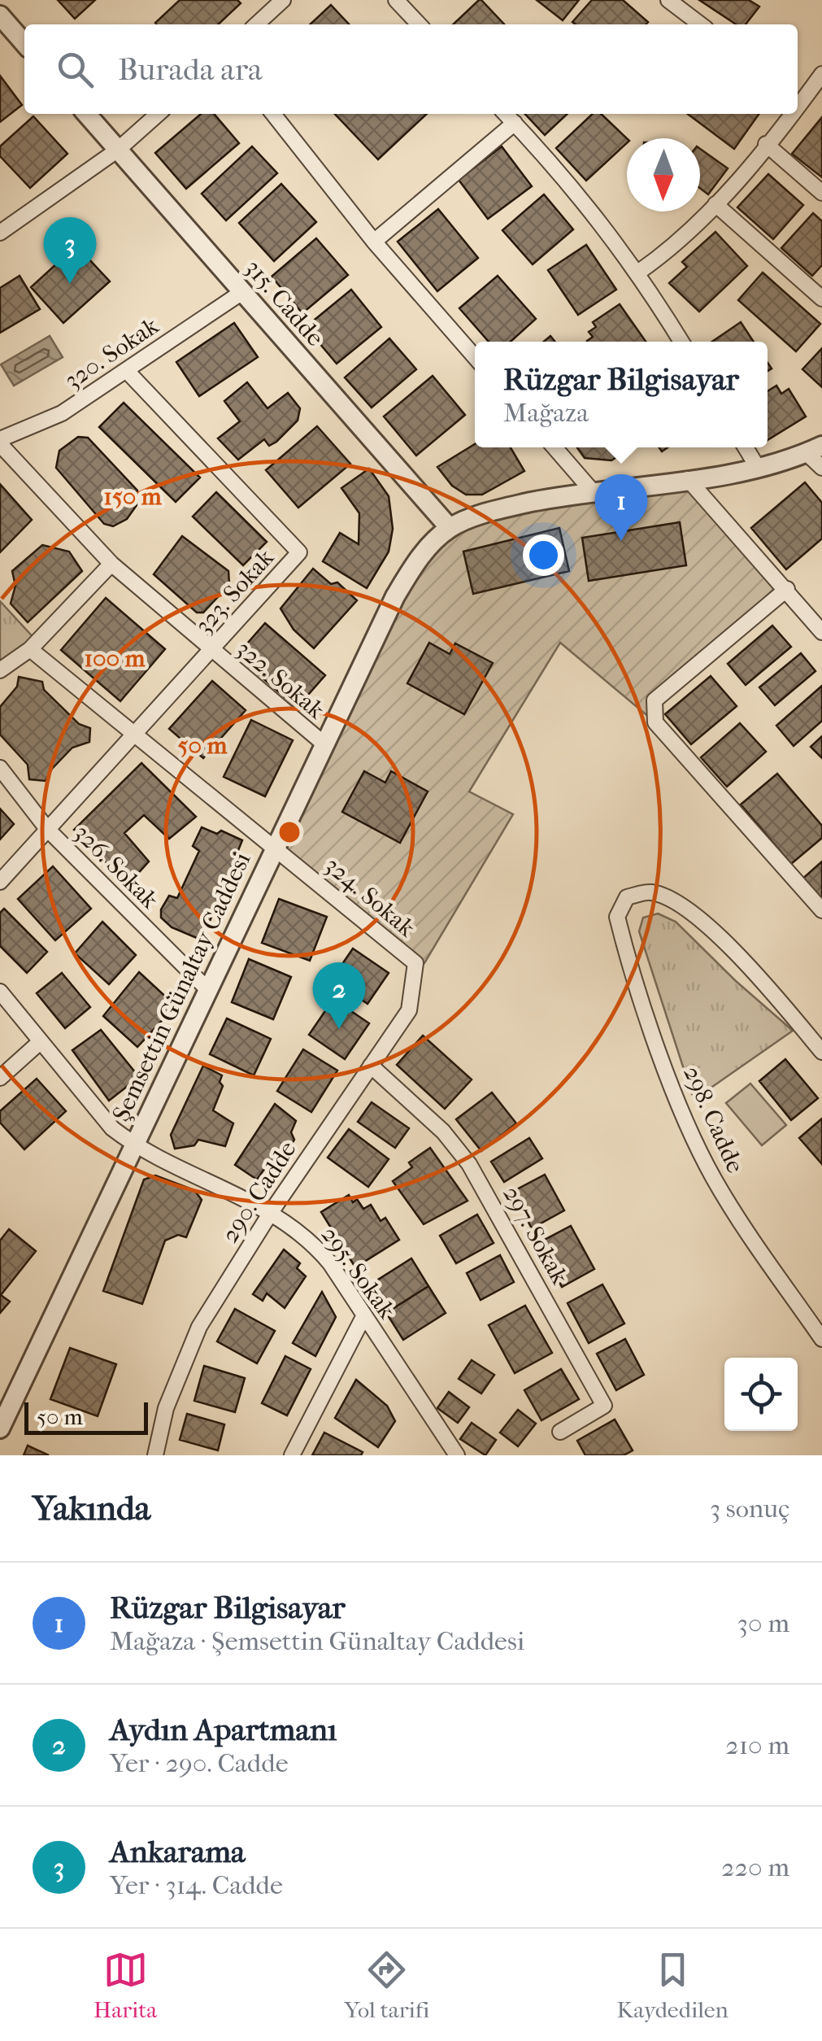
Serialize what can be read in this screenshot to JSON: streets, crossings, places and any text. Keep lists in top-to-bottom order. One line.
{"streets":{"street":["315. Cadde","320. Sokak","323. Sokak","322. Sokak","326. Sokak","324. Sokak","Şemsettin Günaltay Caddesi","298. Cadde","290. Cadde","297. Sokak","295. Sokak"]},"crossings":[["315. Cadde","320. Sokak"],["315. Cadde","Şemsettin Günaltay Caddesi"],["320. Sokak","323. Sokak"],["320. Sokak","322. Sokak"],["323. Sokak","322. Sokak"],["323. Sokak","326. Sokak"],["323. Sokak","324. Sokak"],["322. Sokak","Şemsettin Günaltay Caddesi"],["326. Sokak","Şemsettin Günaltay Caddesi"],["324. Sokak","Şemsettin Günaltay Caddesi"],["324. Sokak","290. Cadde"],["Şemsettin Günaltay Caddesi","295. Sokak"],["290. Cadde","297. Sokak"],["290. Cadde","295. Sokak"]],"scale_bar":"50 m","north":"bottom","page":{"search":"Burada ara","pins":["3","1","2"],"popup":["Rüzgar Bilgisayar","Mağaza"],"scale":"50 m","heading":["Yakında","3 sonuç"],"list":[{"mark":"1","name":"Rüzgar Bilgisayar","note":"Mağaza · Şemsettin Günaltay Caddesi","value":"30 m"},{"mark":"2","name":"Aydın Apartmanı","note":"Yer · 290. Cadde","value":"210 m"},{"mark":"3","name":"Ankarama","note":"Yer · 314. Cadde","value":"220 m"}],"nav":["Harita","Yol tarifi","Kaydedilen"]},"rings":["150 m","100 m","50 m"]}
